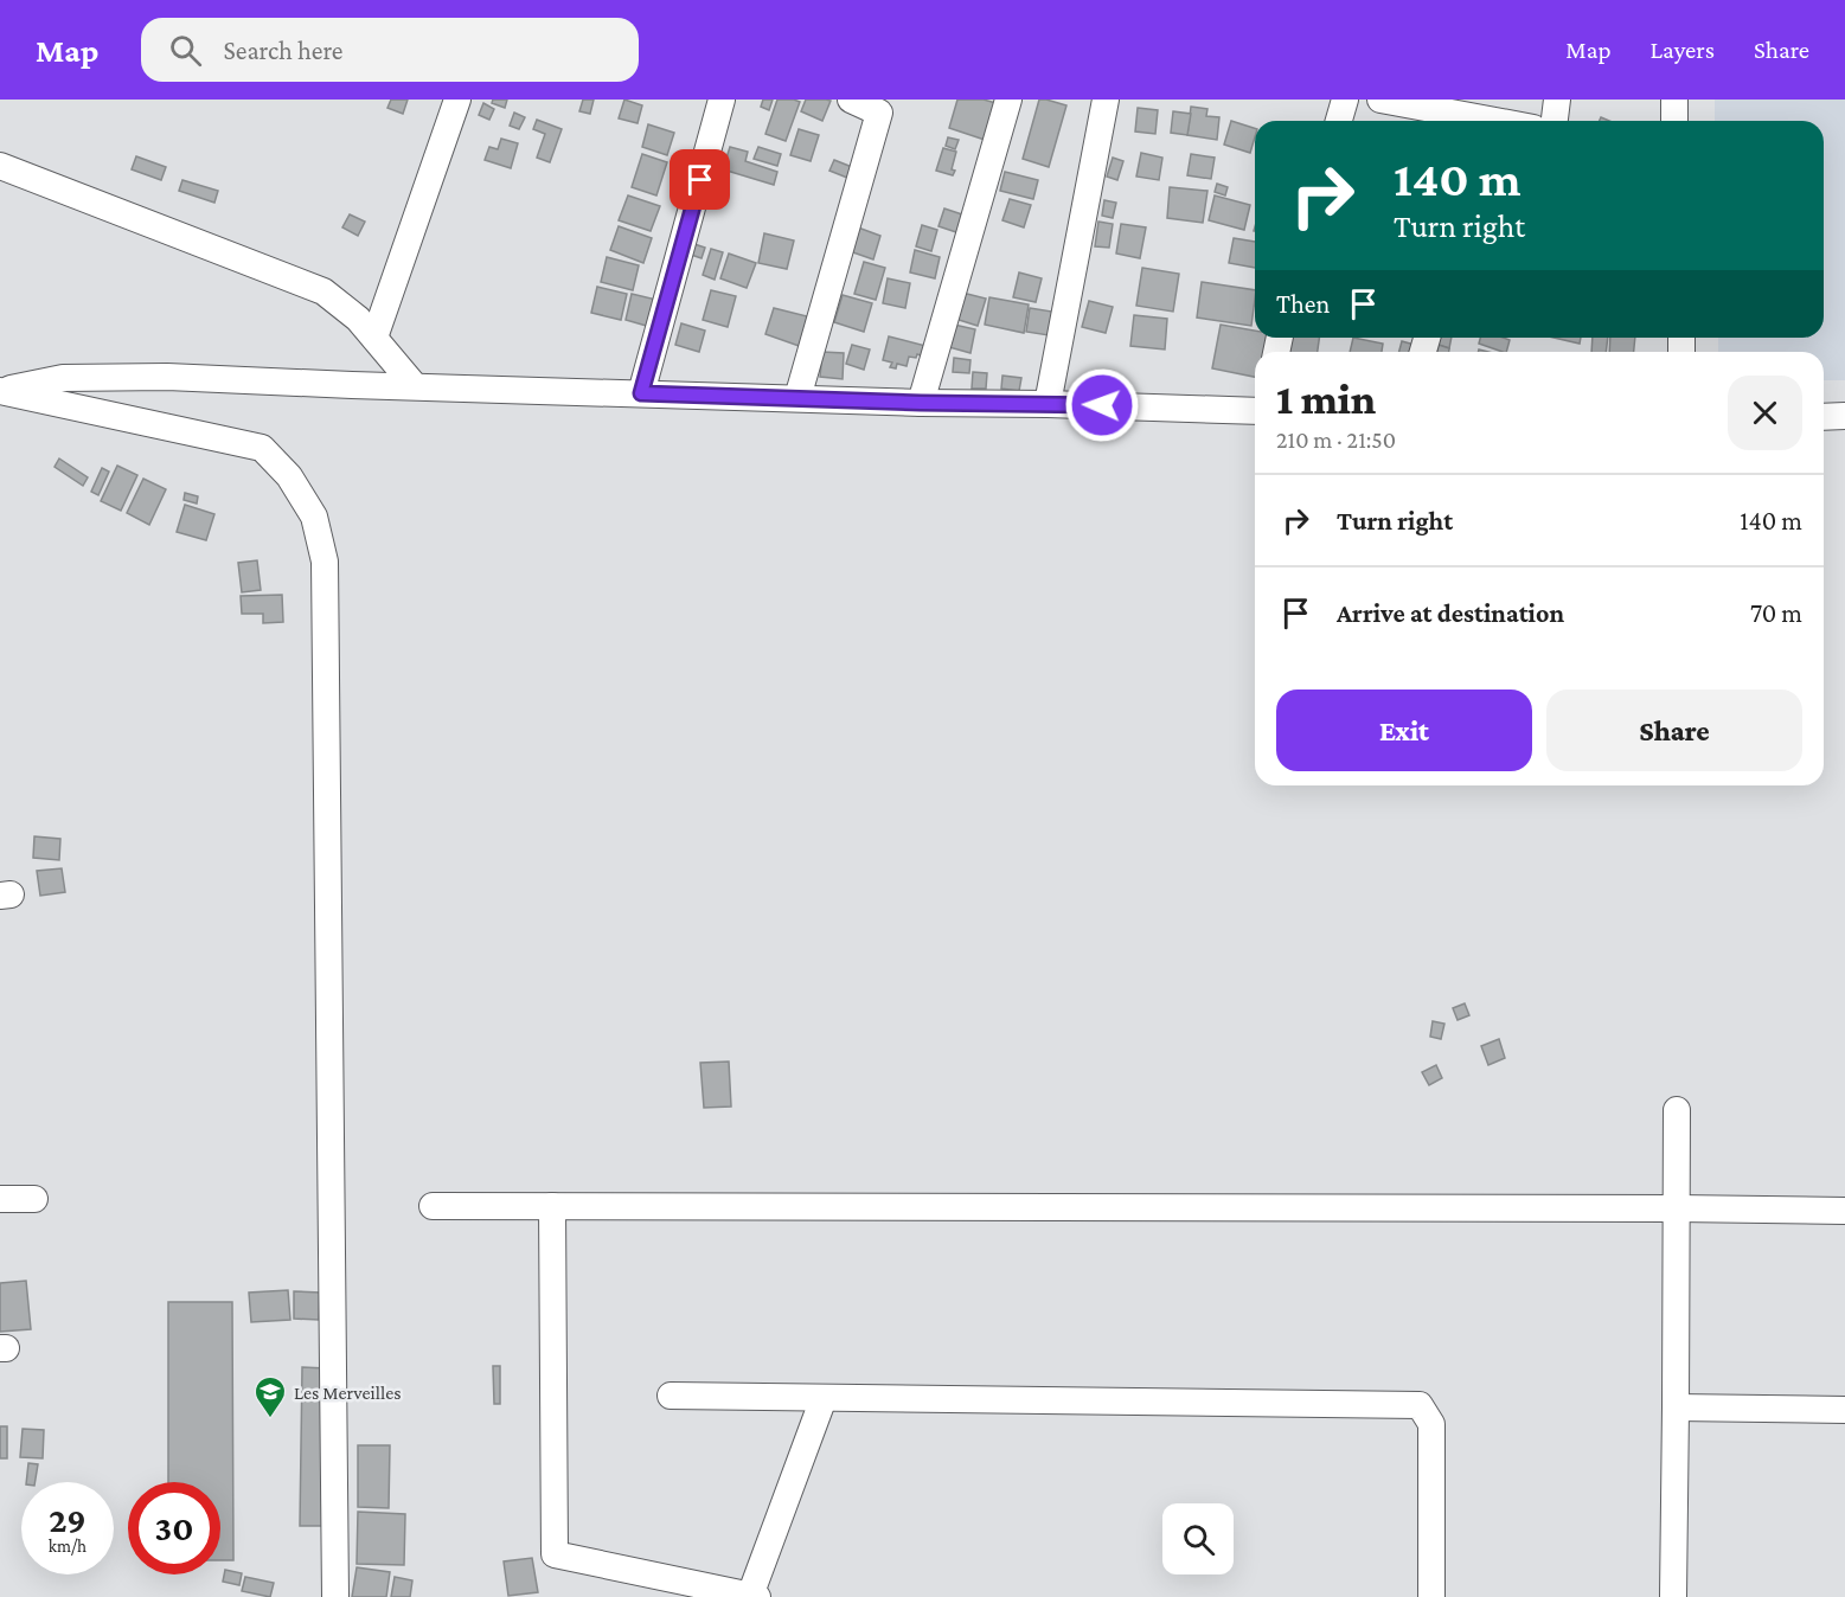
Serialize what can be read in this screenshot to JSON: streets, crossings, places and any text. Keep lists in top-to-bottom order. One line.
{"places":{"school or university":["Les Merveilles"]},"page":{"header":"Map","search":"Search here","nav":["Map","Layers","Share"],"turn":["140 m","Turn right"],"then":"Then","heading":["1 min","210 m · 21:50"],"list":[{"name":"Turn right","value":"140 m"},{"name":"Arrive at destination","value":"70 m"}],"buttons":["Exit","Share"],"speed":"29 km/h","limit":"30"}}
